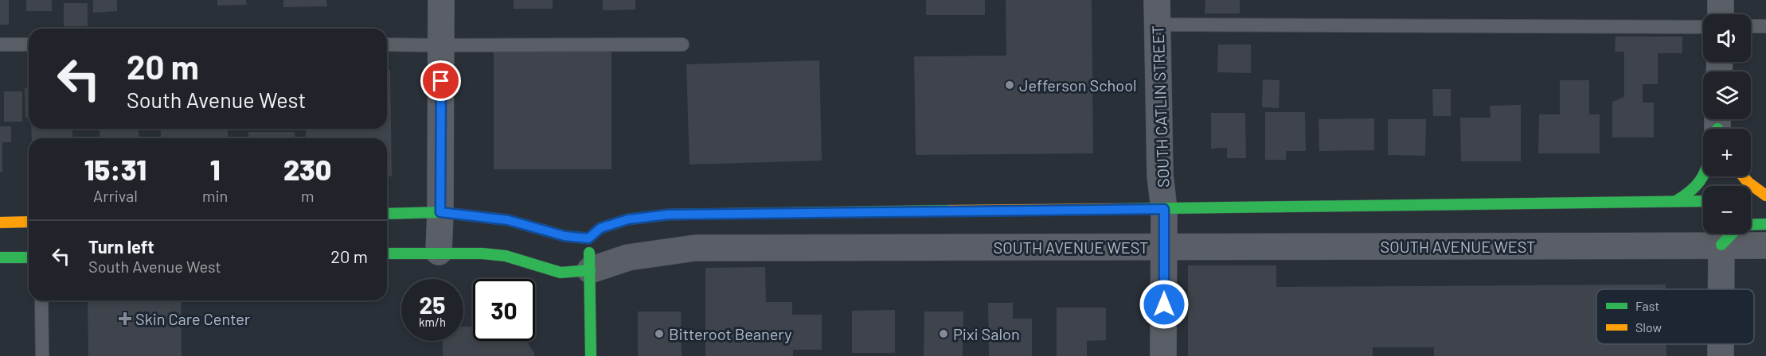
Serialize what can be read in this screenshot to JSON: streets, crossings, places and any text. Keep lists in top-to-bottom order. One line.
{"streets":{"street":["SOUTH CATLIN STREET","SOUTH AVENUE WEST"]},"crossings":[["SOUTH CATLIN STREET","SOUTH AVENUE WEST"]],"places":{"other":["Jefferson School","Bitteroot Beanery","Pixi Salon"],"health":["Skin Care Center"]},"legend":["Fast","Slow"],"page":{"map_buttons":["+","−"],"turn":["20 m","South Avenue West"],"eta":["15:31","Arrival","1","min","230","m"],"list":[{"name":"Turn left","note":"South Avenue West","value":"20 m"}],"speed":"25 km/h","limit":"30"}}
